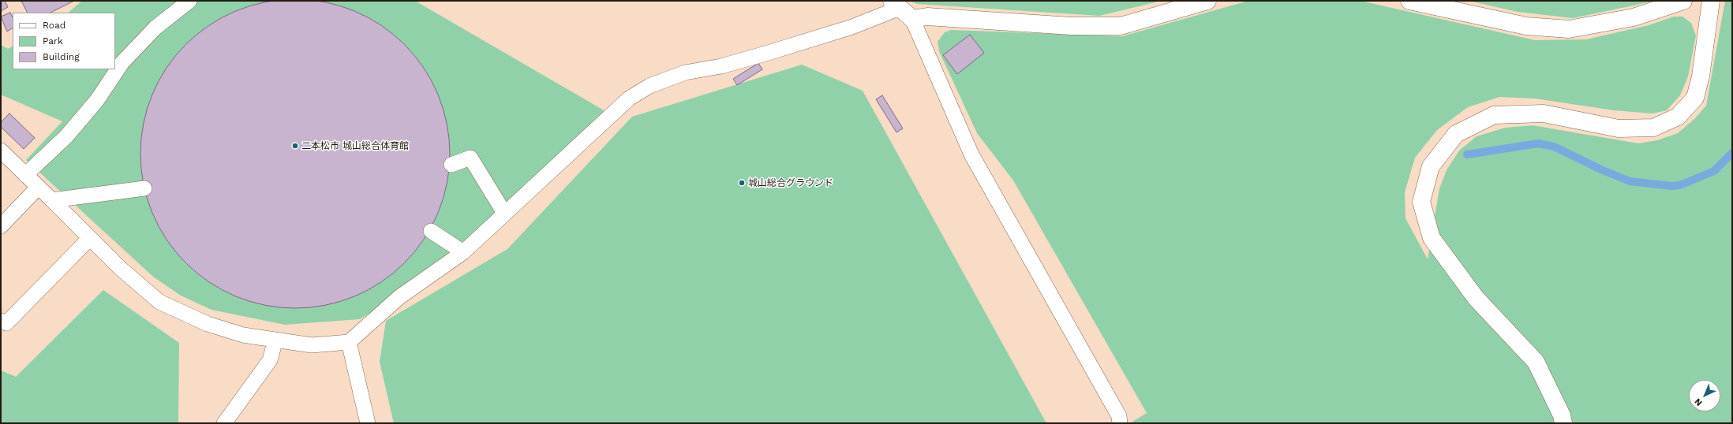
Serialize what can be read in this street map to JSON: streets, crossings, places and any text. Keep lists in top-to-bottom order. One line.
{"places":["二本松市 城山総合体育館","城山総合グラウンド"],"legend":["Road","Park","Building"],"north":"bottom left"}
